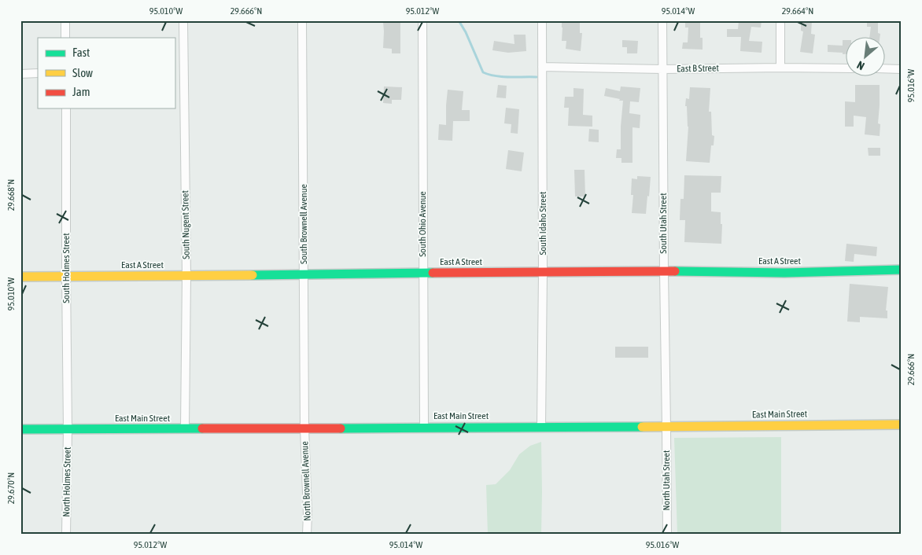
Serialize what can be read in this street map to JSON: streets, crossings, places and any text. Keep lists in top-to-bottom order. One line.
{"streets":{"street":["East B Street","South Idaho Street","South Utah Street","South Brownell Avenue","South Ohio Avenue","South Nugent Street","East A Street","South Holmes Street","East Main Street","North Utah Street","North Brownell Avenue","North Holmes Street"]},"crossings":[["East B Street","South Idaho Street"],["East B Street","South Utah Street"],["South Idaho Street","East A Street"],["South Idaho Street","East Main Street"],["South Utah Street","East A Street"],["South Utah Street","East Main Street"],["South Utah Street","North Utah Street"],["South Brownell Avenue","East A Street"],["South Brownell Avenue","East Main Street"],["South Brownell Avenue","North Brownell Avenue"],["South Ohio Avenue","East A Street"],["South Ohio Avenue","East Main Street"],["South Nugent Street","East A Street"],["South Nugent Street","East Main Street"],["East A Street","South Holmes Street"],["South Holmes Street","East Main Street"],["South Holmes Street","North Holmes Street"],["East Main Street","North Utah Street"],["East Main Street","North Brownell Avenue"],["East Main Street","North Holmes Street"]],"legend":["Fast","Slow","Jam"],"north":"bottom left","coordinates":["95.010°W","29.666°N","95.012°W","95.014°W","29.664°N","95.016°W","29.668°N","29.670°N"]}
